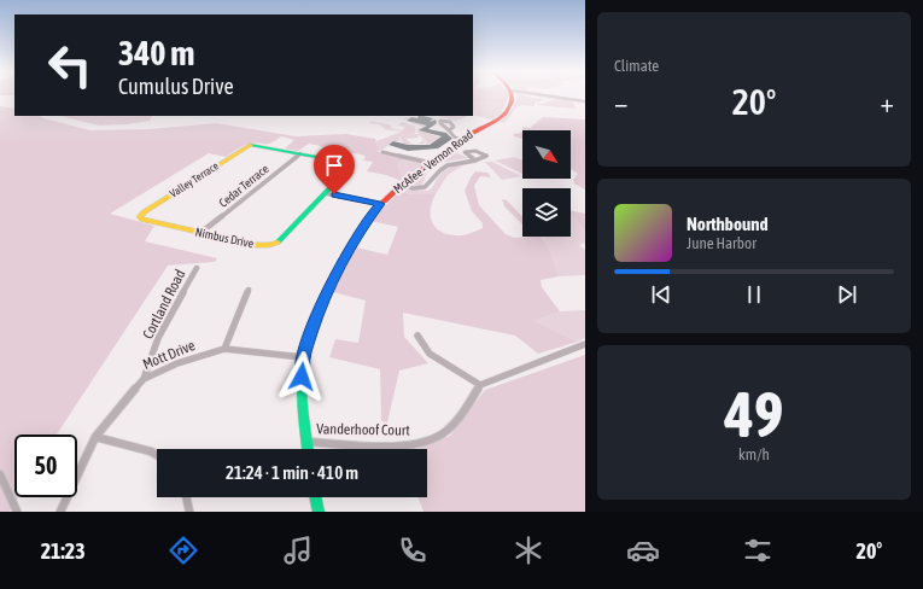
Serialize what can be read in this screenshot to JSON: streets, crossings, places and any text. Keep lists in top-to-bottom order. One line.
{"streets":{"main road":["McAfee - Vernon Road","Valley Terrace","Nimbus Drive"],"street":["Cedar Terrace","Cortland Road","Mott Drive","Vanderhoof Court"]},"crossings":[["McAfee - Vernon Road","Mott Drive"],["McAfee - Vernon Road","Vanderhoof Court"],["Valley Terrace","Nimbus Drive"],["Cedar Terrace","Nimbus Drive"],["Cortland Road","Mott Drive"]],"north":"bottom right","page":{"tile":["Climate",["49","km/h"]],"turn":["340 m","Cumulus Drive"],"heat":["−","20°","+"],"song":["Northbound","June Harbor"],"limit":"50","trip":"21:24 · 1 min · 410 m","tabs":["21:23","20°"]}}
